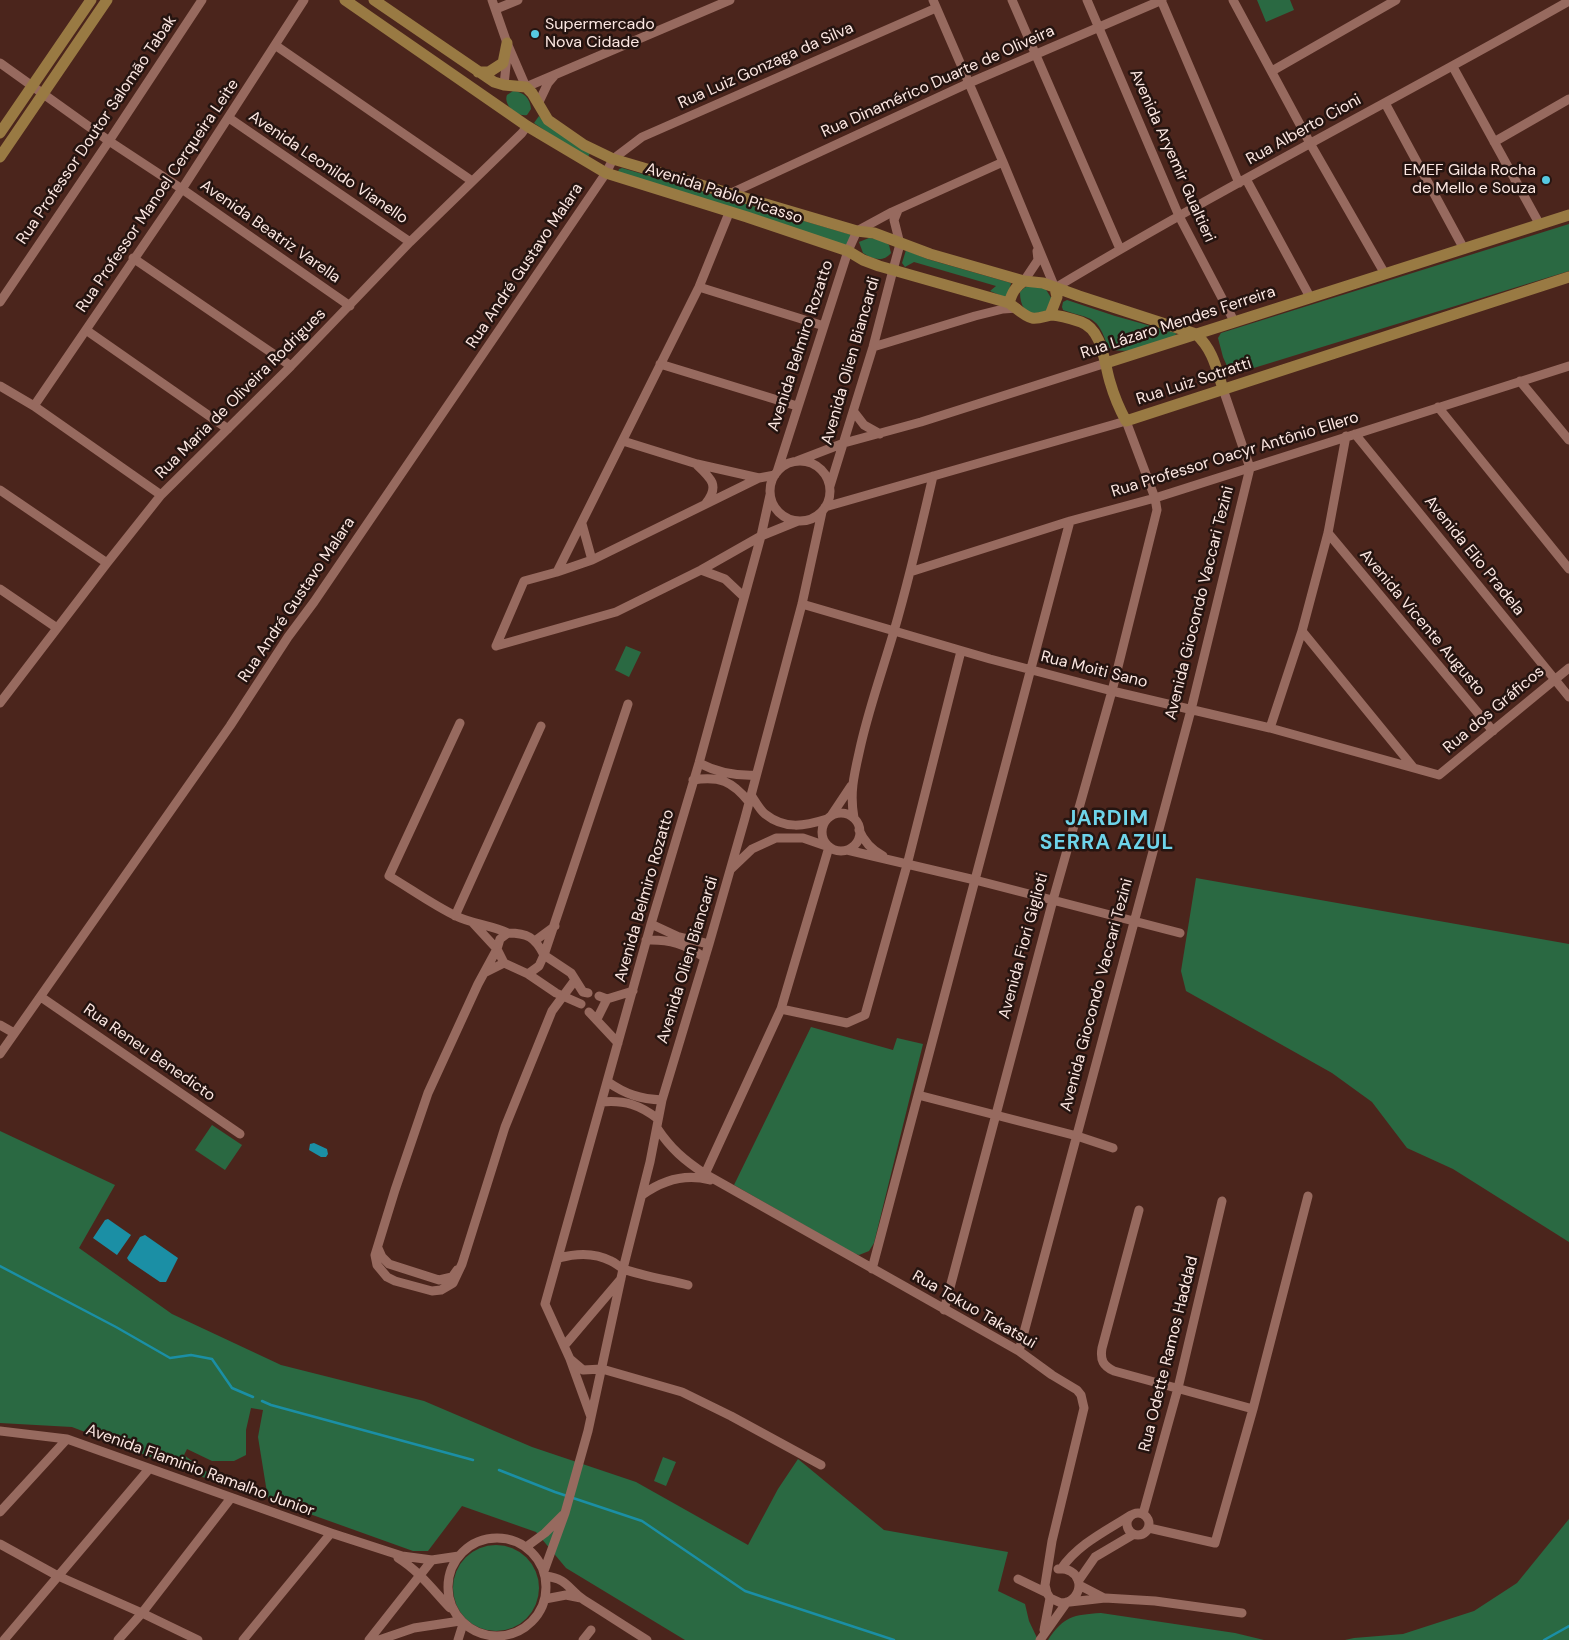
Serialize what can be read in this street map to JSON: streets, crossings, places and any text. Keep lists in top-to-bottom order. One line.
{"streets":{"main road":["Avenida Pablo Picasso","Rua Lázaro Mendes Ferreira","Rua Luiz Sotratti","Avenida Giocondo Vaccari Tezini","Avenida Fiori Giglioti"],"street":["Rua Luiz Gonzaga da Silva","Rua Dinamérico Duarte de Oliveira","Rua Professor Doutor Salomão Tabak","Rua Alberto Cioni","Avenida Aryemir Gualtieri","Avenida Leonildo Vianello","Rua Professor Manoel Cerqueira Leite","Avenida Beatriz Varella","Rua André Gustavo Malara","Avenida Belmiro Rozatto","Avenida Olien Biancardi","Rua Maria de Oliveira Rodrigues","Rua Professor Oacyr Antônio Ellero","Avenida Elio Pradela","Avenida Vicente Augusto","Rua Moiti Sano","Rua dos Gráficos","Rua Reneu Benedicto","Rua Tokuo Takatsui","Rua Odette Ramos Haddad","Avenida Flaminio Ramalho Junior"]},"crossings":[["Rua Luiz Gonzaga da Silva","Avenida Pablo Picasso"],["Rua Luiz Gonzaga da Silva","Rua André Gustavo Malara"],["Rua Dinamérico Duarte de Oliveira","Avenida Aryemir Gualtieri"],["Rua Dinamérico Duarte de Oliveira","Avenida Pablo Picasso"],["Rua Professor Doutor Salomão Tabak","Avenida Beatriz Varella"],["Rua Alberto Cioni","Avenida Aryemir Gualtieri"],["Rua Alberto Cioni","Avenida Pablo Picasso"],["Avenida Aryemir Gualtieri","Rua Lázaro Mendes Ferreira"],["Avenida Leonildo Vianello","Rua Professor Manoel Cerqueira Leite"],["Avenida Leonildo Vianello","Rua Maria de Oliveira Rodrigues"],["Avenida Pablo Picasso","Rua André Gustavo Malara"],["Avenida Pablo Picasso","Rua Lázaro Mendes Ferreira"],["Avenida Pablo Picasso","Avenida Belmiro Rozatto"],["Avenida Pablo Picasso","Avenida Olien Biancardi"],["Avenida Pablo Picasso","Rua Maria de Oliveira Rodrigues"],["Avenida Pablo Picasso","Avenida Giocondo Vaccari Tezini"],["Avenida Pablo Picasso","Avenida Fiori Giglioti"],["Rua Professor Manoel Cerqueira Leite","Avenida Beatriz Varella"],["Avenida Beatriz Varella","Rua Maria de Oliveira Rodrigues"],["Rua André Gustavo Malara","Rua Reneu Benedicto"],["Rua Lázaro Mendes Ferreira","Avenida Belmiro Rozatto"],["Rua Lázaro Mendes Ferreira","Avenida Olien Biancardi"],["Rua Lázaro Mendes Ferreira","Rua Luiz Sotratti"],["Rua Lázaro Mendes Ferreira","Avenida Giocondo Vaccari Tezini"],["Rua Lázaro Mendes Ferreira","Avenida Fiori Giglioti"],["Avenida Belmiro Rozatto","Avenida Olien Biancardi"],["Avenida Belmiro Rozatto","Rua Luiz Sotratti"],["Avenida Olien Biancardi","Rua Luiz Sotratti"],["Avenida Olien Biancardi","Rua Moiti Sano"],["Avenida Olien Biancardi","Rua Tokuo Takatsui"],["Avenida Olien Biancardi","Avenida Flaminio Ramalho Junior"],["Rua Luiz Sotratti","Avenida Giocondo Vaccari Tezini"],["Rua Luiz Sotratti","Avenida Fiori Giglioti"],["Rua Professor Oacyr Antônio Ellero","Avenida Elio Pradela"],["Rua Professor Oacyr Antônio Ellero","Avenida Giocondo Vaccari Tezini"],["Rua Professor Oacyr Antônio Ellero","Avenida Fiori Giglioti"],["Avenida Elio Pradela","Rua dos Gráficos"],["Avenida Giocondo Vaccari Tezini","Rua Moiti Sano"],["Avenida Giocondo Vaccari Tezini","Rua Tokuo Takatsui"],["Avenida Vicente Augusto","Rua dos Gráficos"],["Rua Moiti Sano","Rua dos Gráficos"],["Rua Moiti Sano","Avenida Fiori Giglioti"],["Avenida Fiori Giglioti","Rua Tokuo Takatsui"]],"districts":["JARDIM SERRA AZUL"],"places":["Supermercado Nova Cidade","EMEF Gilda Rocha de Mello e Souza"]}
